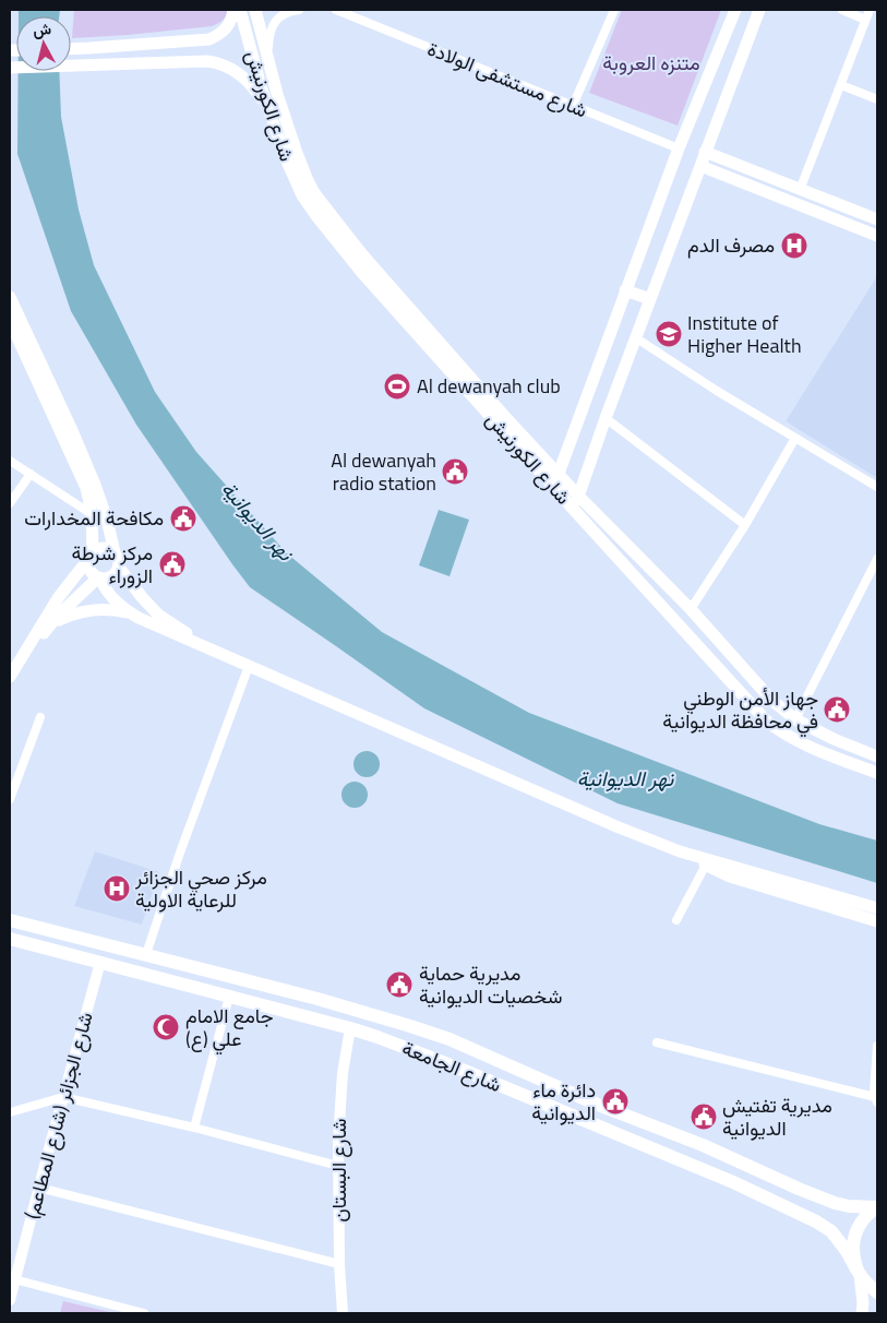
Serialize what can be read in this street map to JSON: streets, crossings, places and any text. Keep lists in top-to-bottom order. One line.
{"streets":{"main road":["شارع الكورنيش","شارع الجامعة"],"street":["شارع مستشفى الولادة","شارع الجزائر (شارع المطاعم)","شارع البستان"]},"crossings":[["شارع الجامعة","شارع الجزائر (شارع المطاعم)"],["شارع الجامعة","شارع البستان"]],"water":["نهر الديوانية"],"parks":["متنزه العروبة"],"places":{"hospital":["مصرف الدم","مركز صحي الجزائر للرعاية الاولية"],"school or university":["Institute of Higher Health"],"sports":["Al dewanyah club"],"public building":["Al dewanyah radio station","مكافحة المخدارات","مركز شرطة الزوراء","جهاز الأمن الوطني في محافظة الديوانية","مديرية حماية شخصيات الديوانية","دائرة ماء الديوانية","مديرية تفتيش الديوانية"],"mosque":["جامع الامام علي (ع)"]},"north":"top"}
